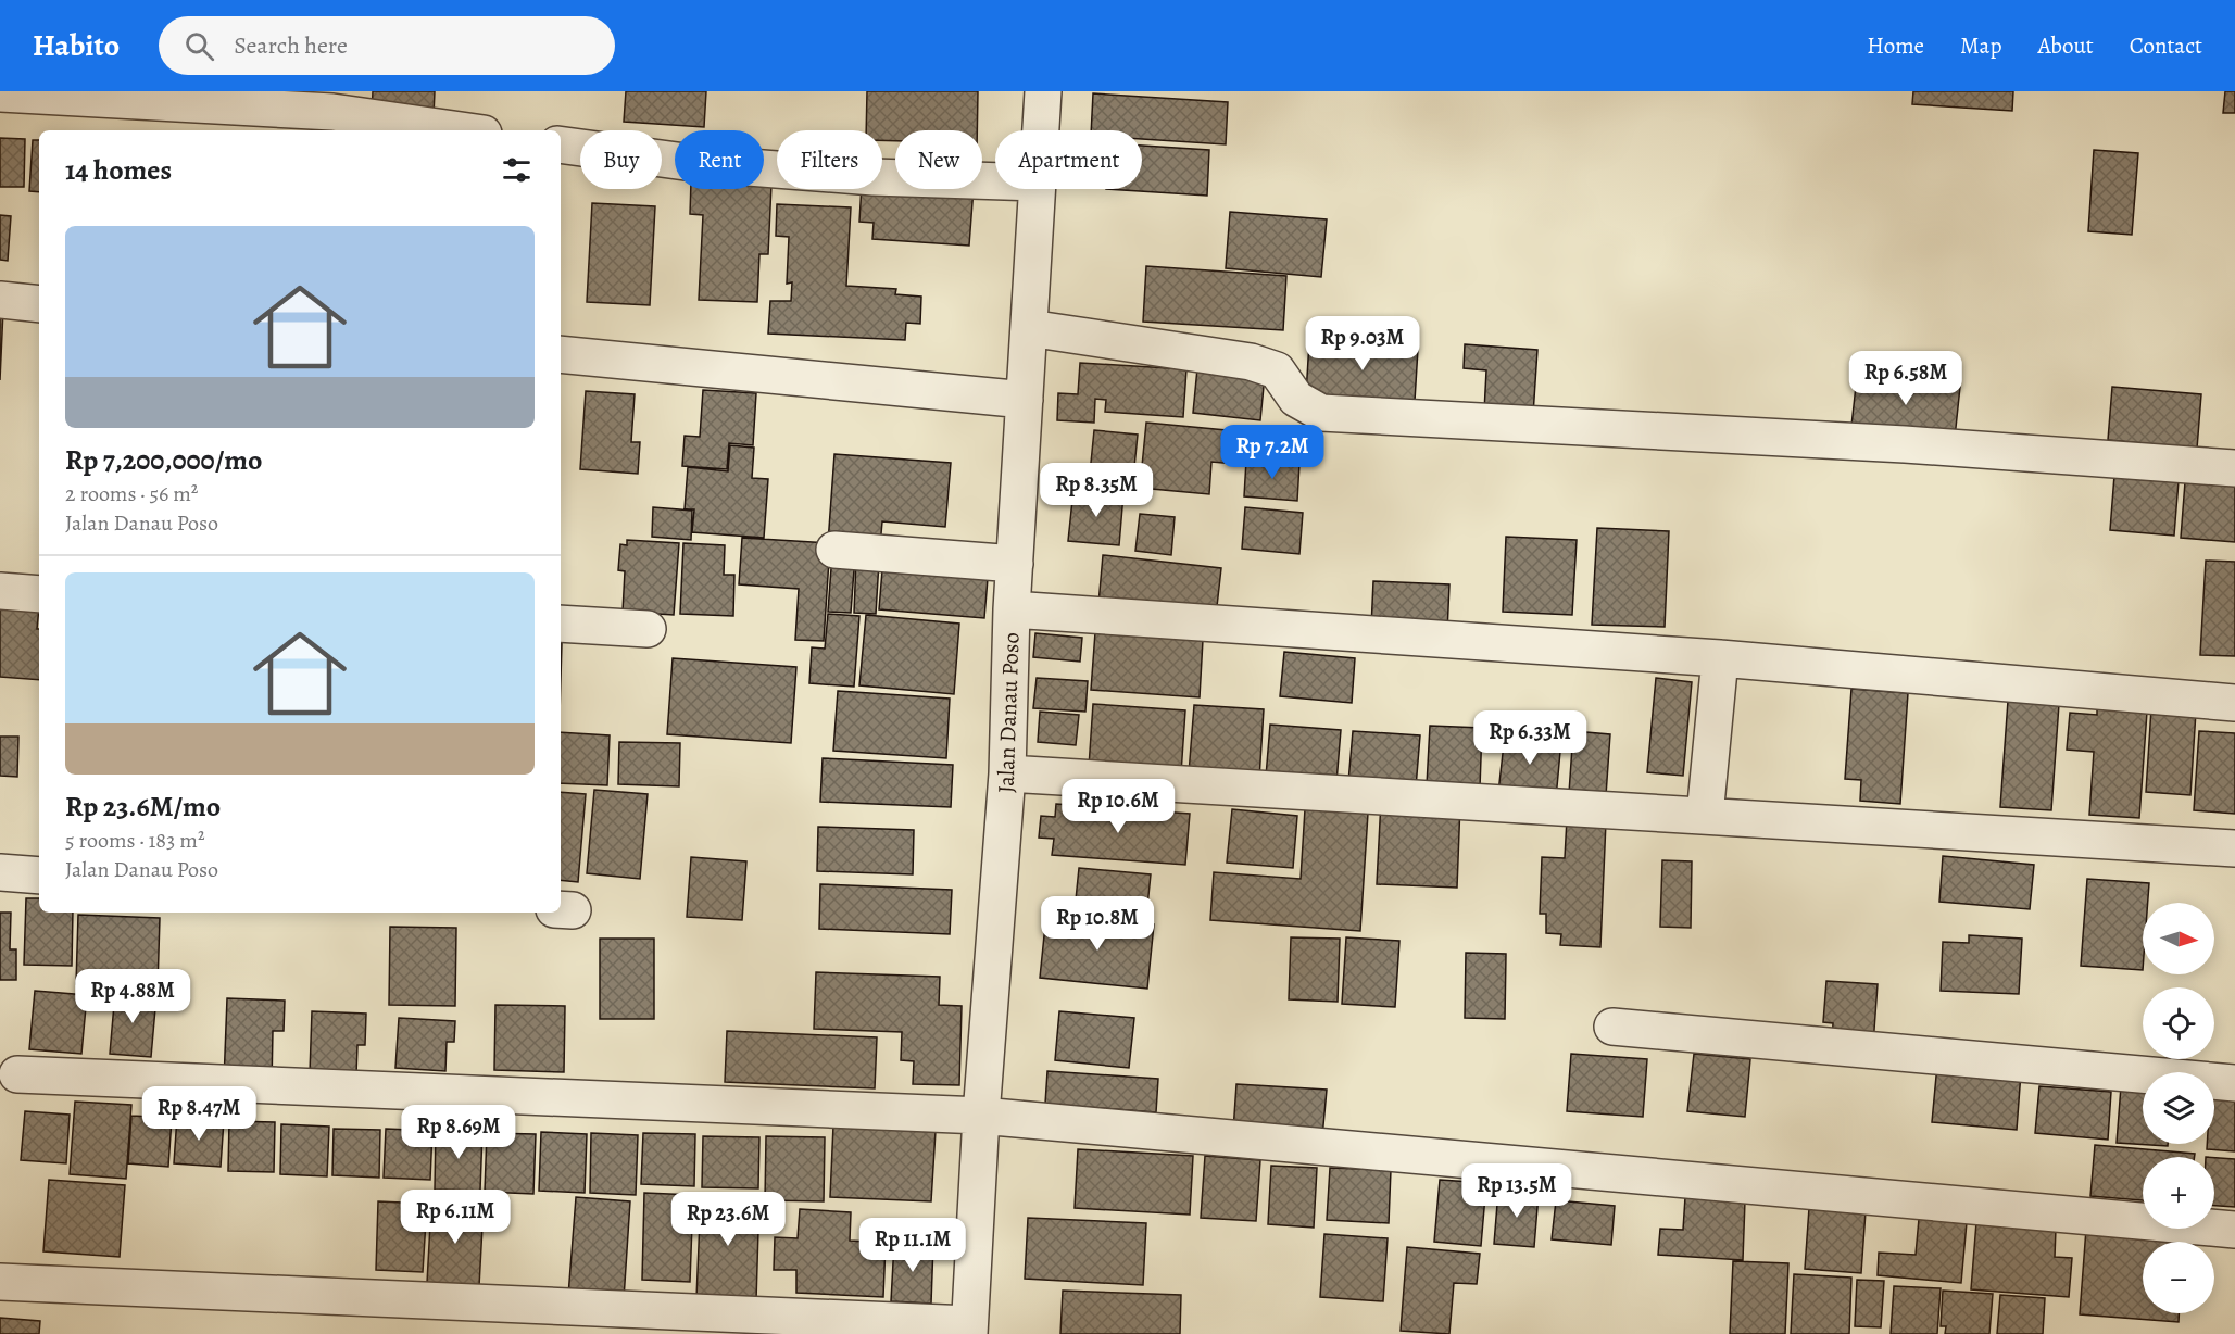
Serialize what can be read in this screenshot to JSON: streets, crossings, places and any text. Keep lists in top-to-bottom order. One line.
{"streets":{"street":["Jalan Danau Poso"]},"north":"right","page":{"header":"Habito","search":"Search here","nav":["Home","Map","About","Contact"],"chip":["Buy","Rent","Filters","New","Apartment"],"heading":"14 homes","list":[{"name":"Rp 7,200,000/mo","note":"2 rooms · 56 m² · Jalan Danau Poso"},{"name":"Rp 23.6M/mo","note":"5 rooms · 183 m² · Jalan Danau Poso"}],"price":["Rp 9.03M","Rp 6.58M","Rp 7.2M","Rp 8.35M","Rp 6.33M","Rp 10.6M","Rp 10.8M","Rp 4.88M","Rp 8.47M","Rp 8.69M","Rp 13.5M","Rp 6.11M","Rp 23.6M","Rp 11.1M"],"map_buttons":["+","−"]}}
